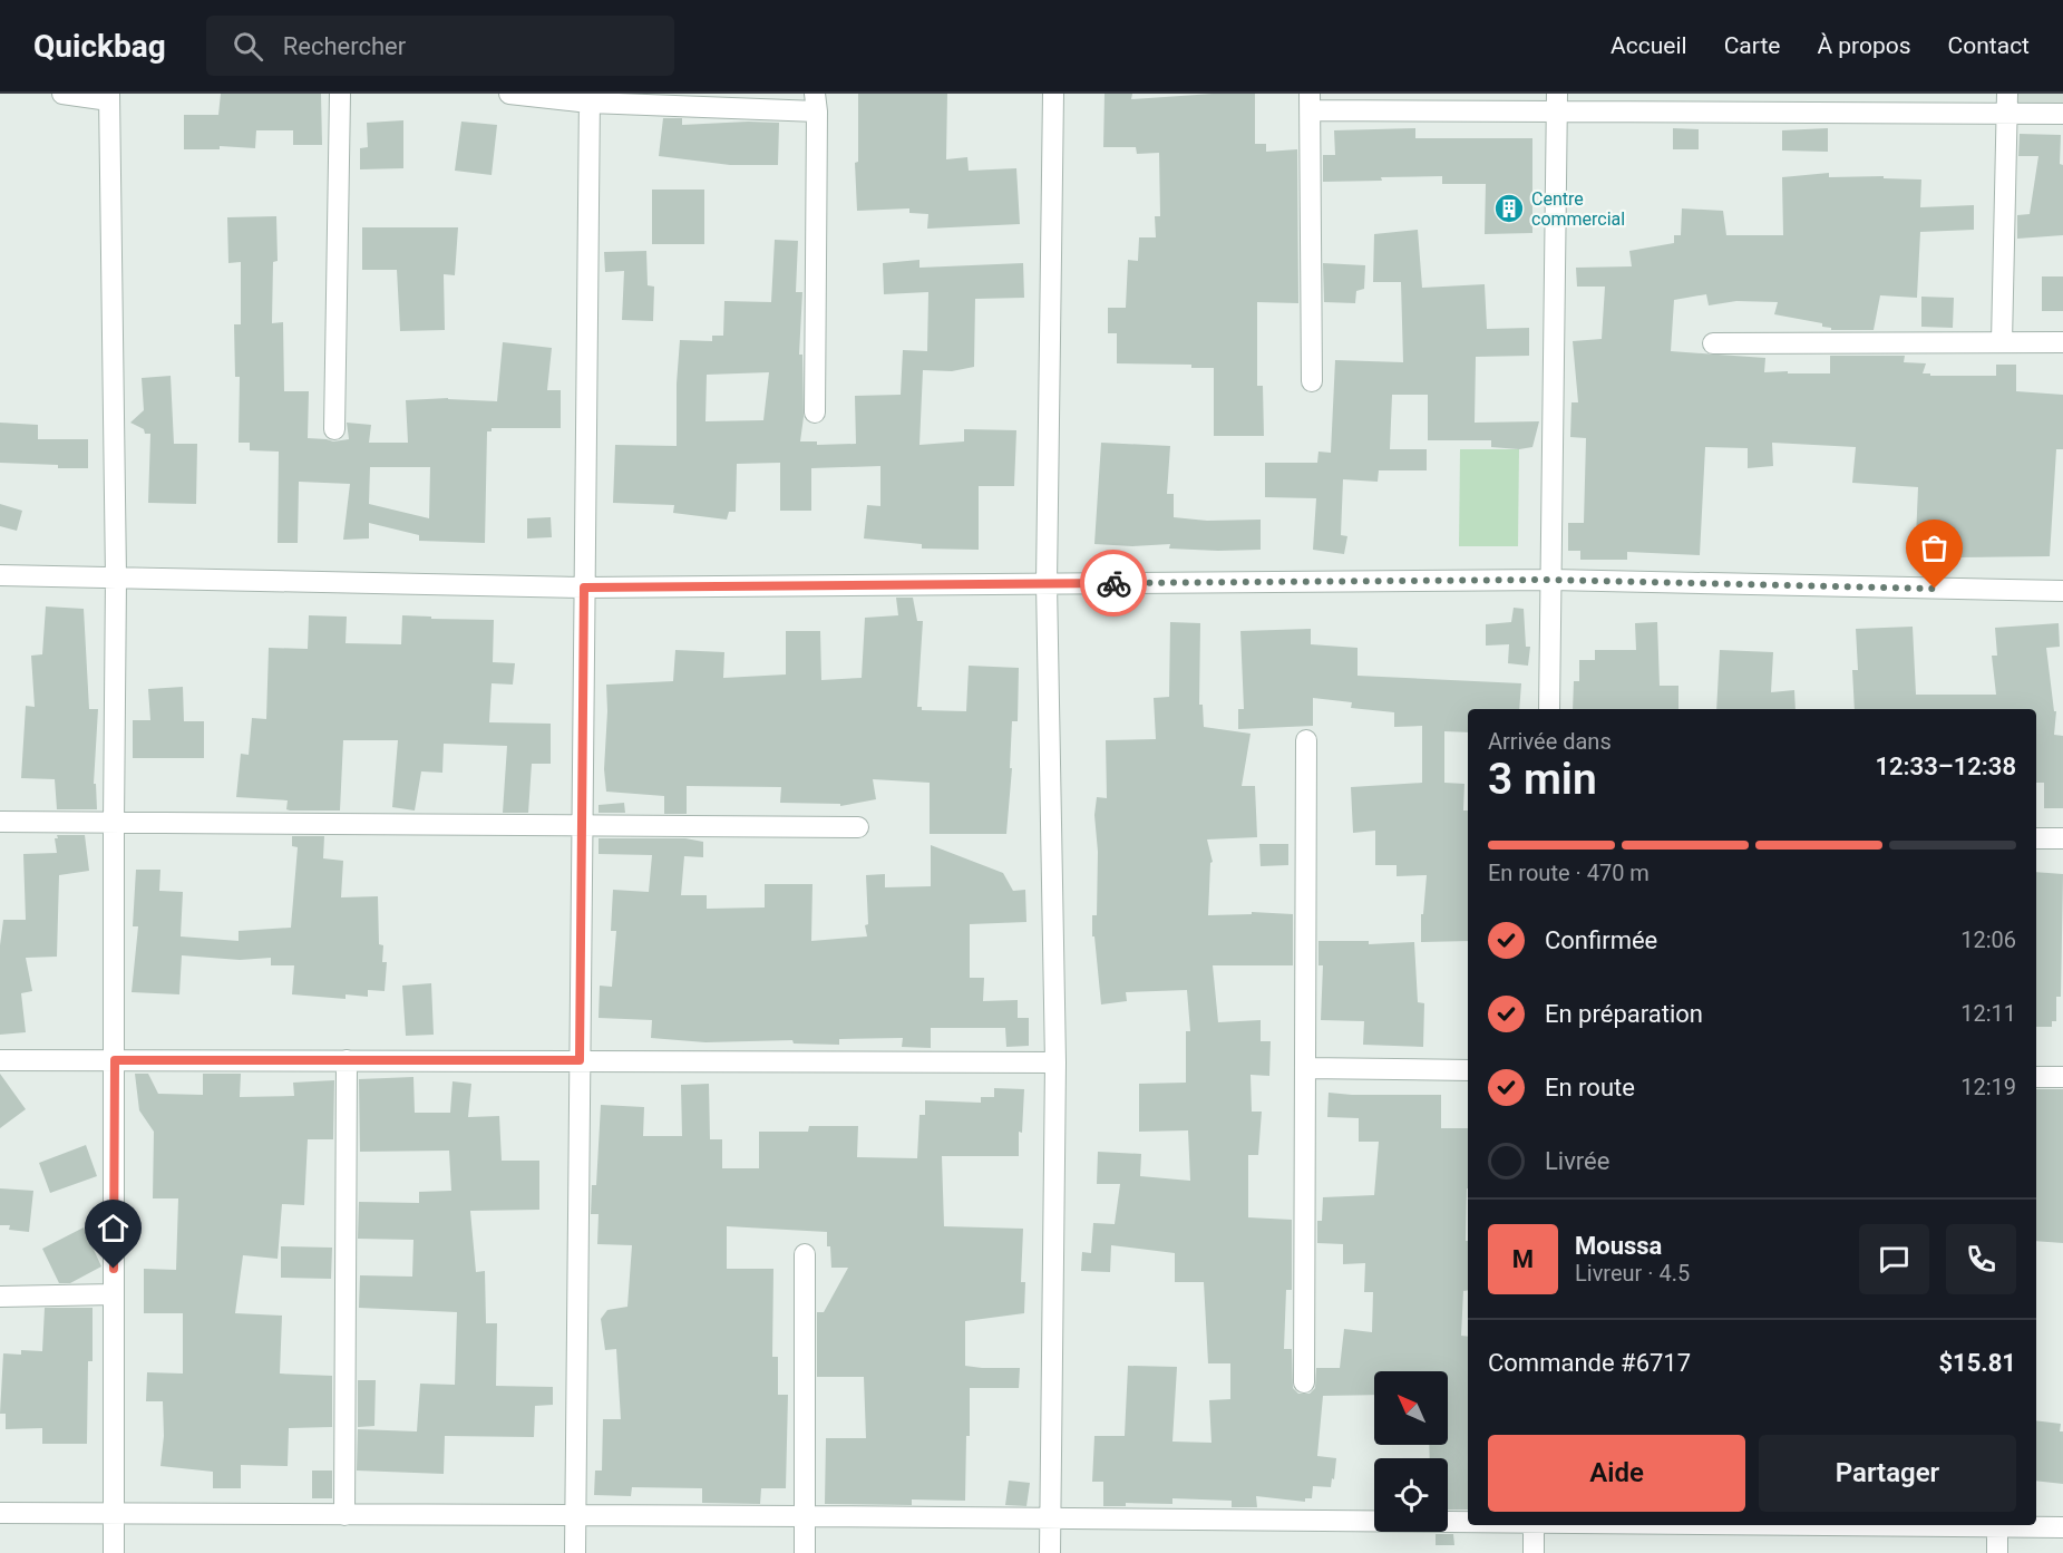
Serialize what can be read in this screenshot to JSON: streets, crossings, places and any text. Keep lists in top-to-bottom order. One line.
{"places":{"building":["Centre commercial"]},"north":"top left","page":{"header":"Quickbag","search":"Rechercher","nav":["Accueil","Carte","À propos","Contact"],"heading":["3 min","Arrivée dans","12:33–12:38"],"panel":["Moussa","Livreur · 4.5","Commande #6717","$15.81"],"bar":"En route · 470 m","list":[["Confirmée","12:06"],["En préparation","12:11"],["En route","12:19"],"Livrée"],"round":"M","buttons":["Aide","Partager"]}}
